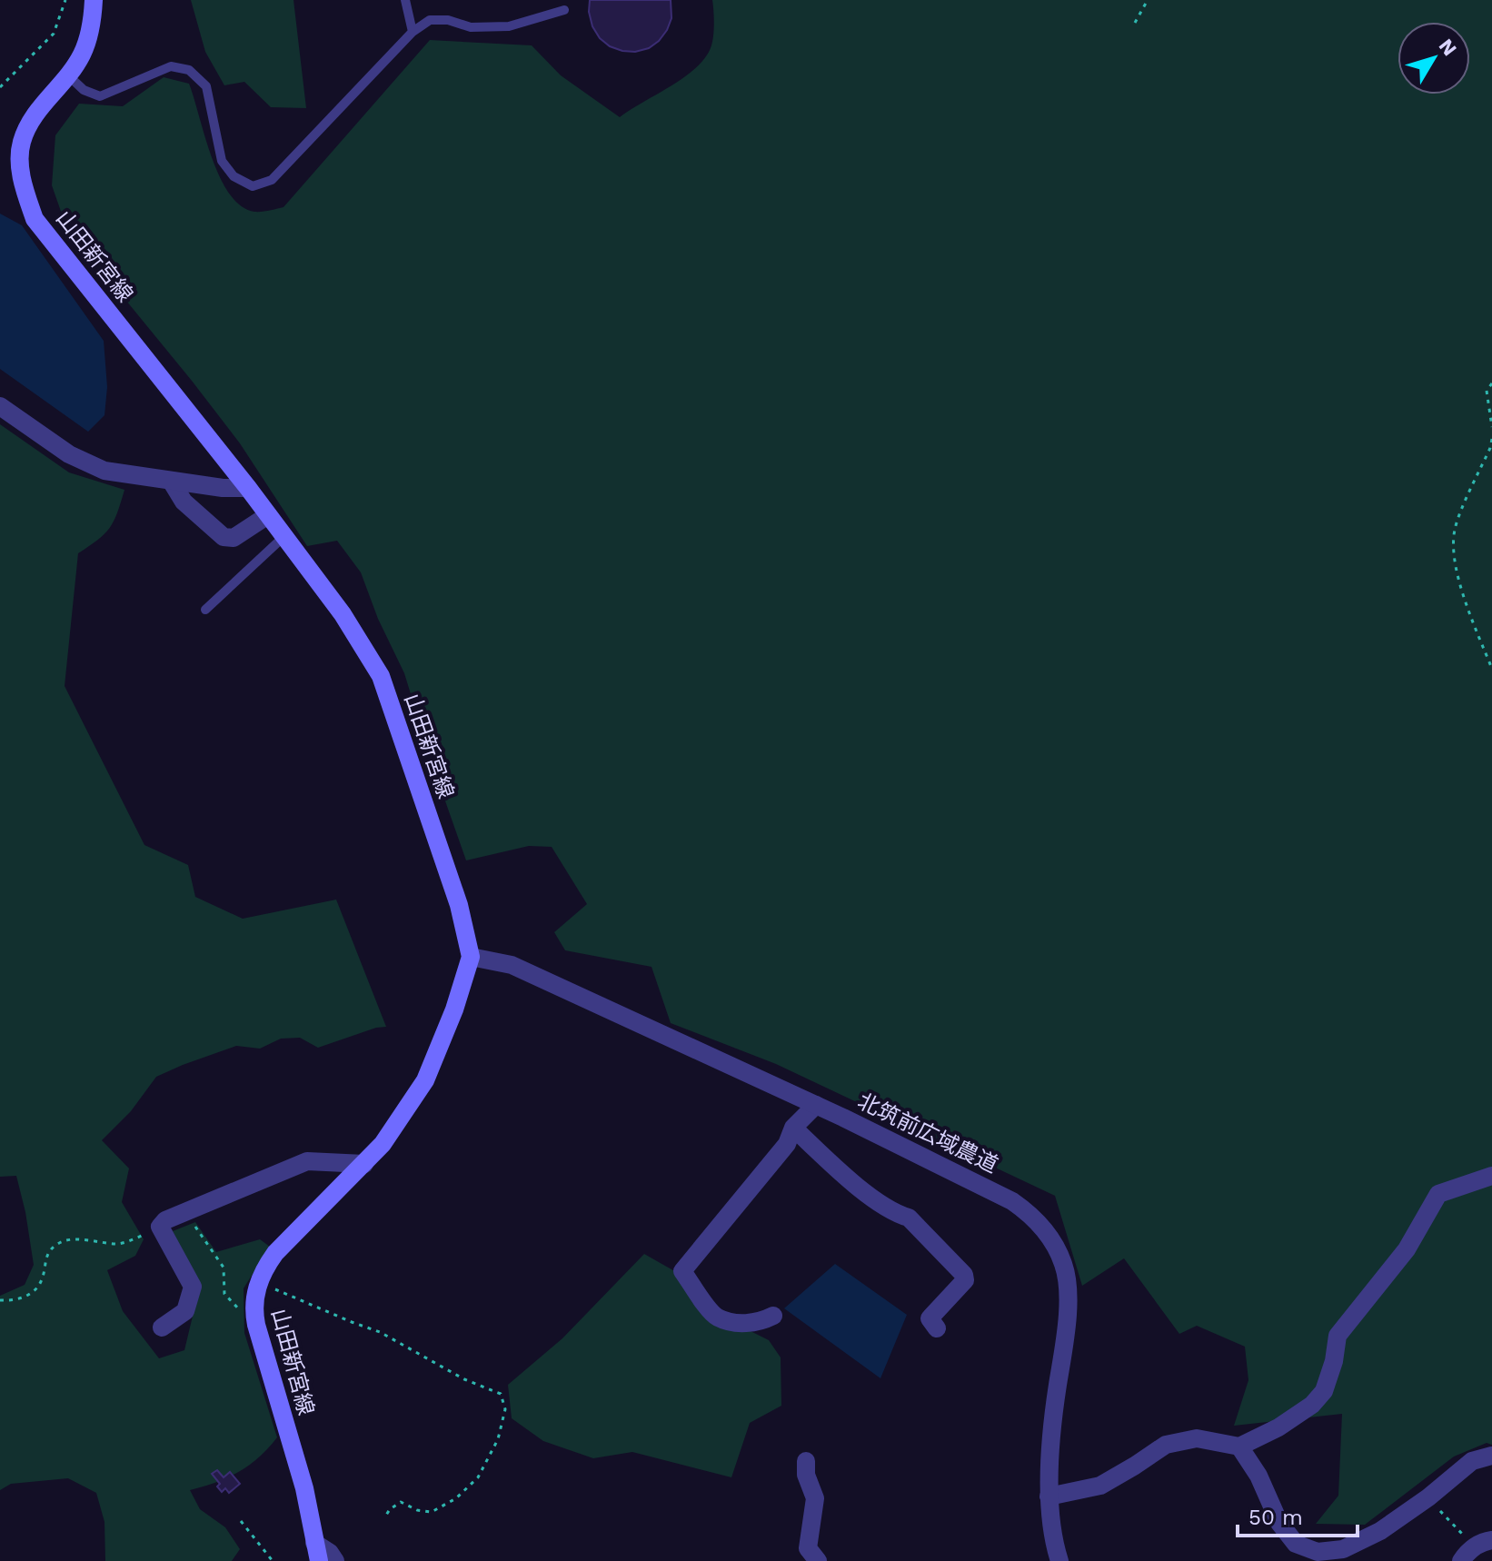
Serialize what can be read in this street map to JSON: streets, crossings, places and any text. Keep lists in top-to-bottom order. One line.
{"streets":{"main road":["山田新宮線"],"street":["北筑前広域農道"]},"crossings":[["山田新宮線","北筑前広域農道"]],"scale_bar":"50 m","north":"top right"}
